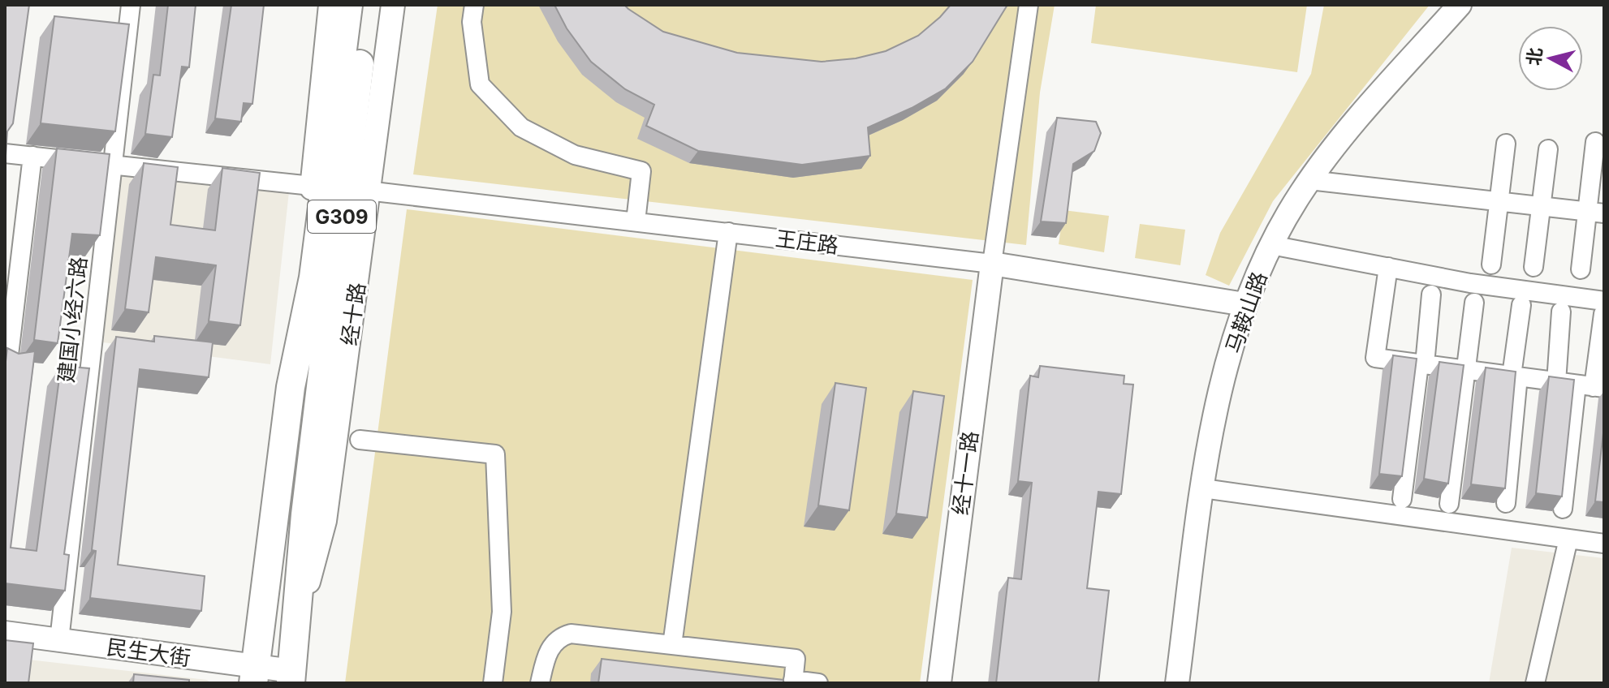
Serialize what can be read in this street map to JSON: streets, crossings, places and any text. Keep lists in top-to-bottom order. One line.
{"streets":{"highway":["G309","经十路"],"main road":["王庄路","马鞍山路","经十一路","民生大街"],"street":["建国小经六路"]},"crossings":[["G309","经十路"],["G309","民生大街"],["王庄路","马鞍山路"],["王庄路","经十路"],["王庄路","经十一路"],["经十路","民生大街"],["建国小经六路","民生大街"]],"north":"left"}
